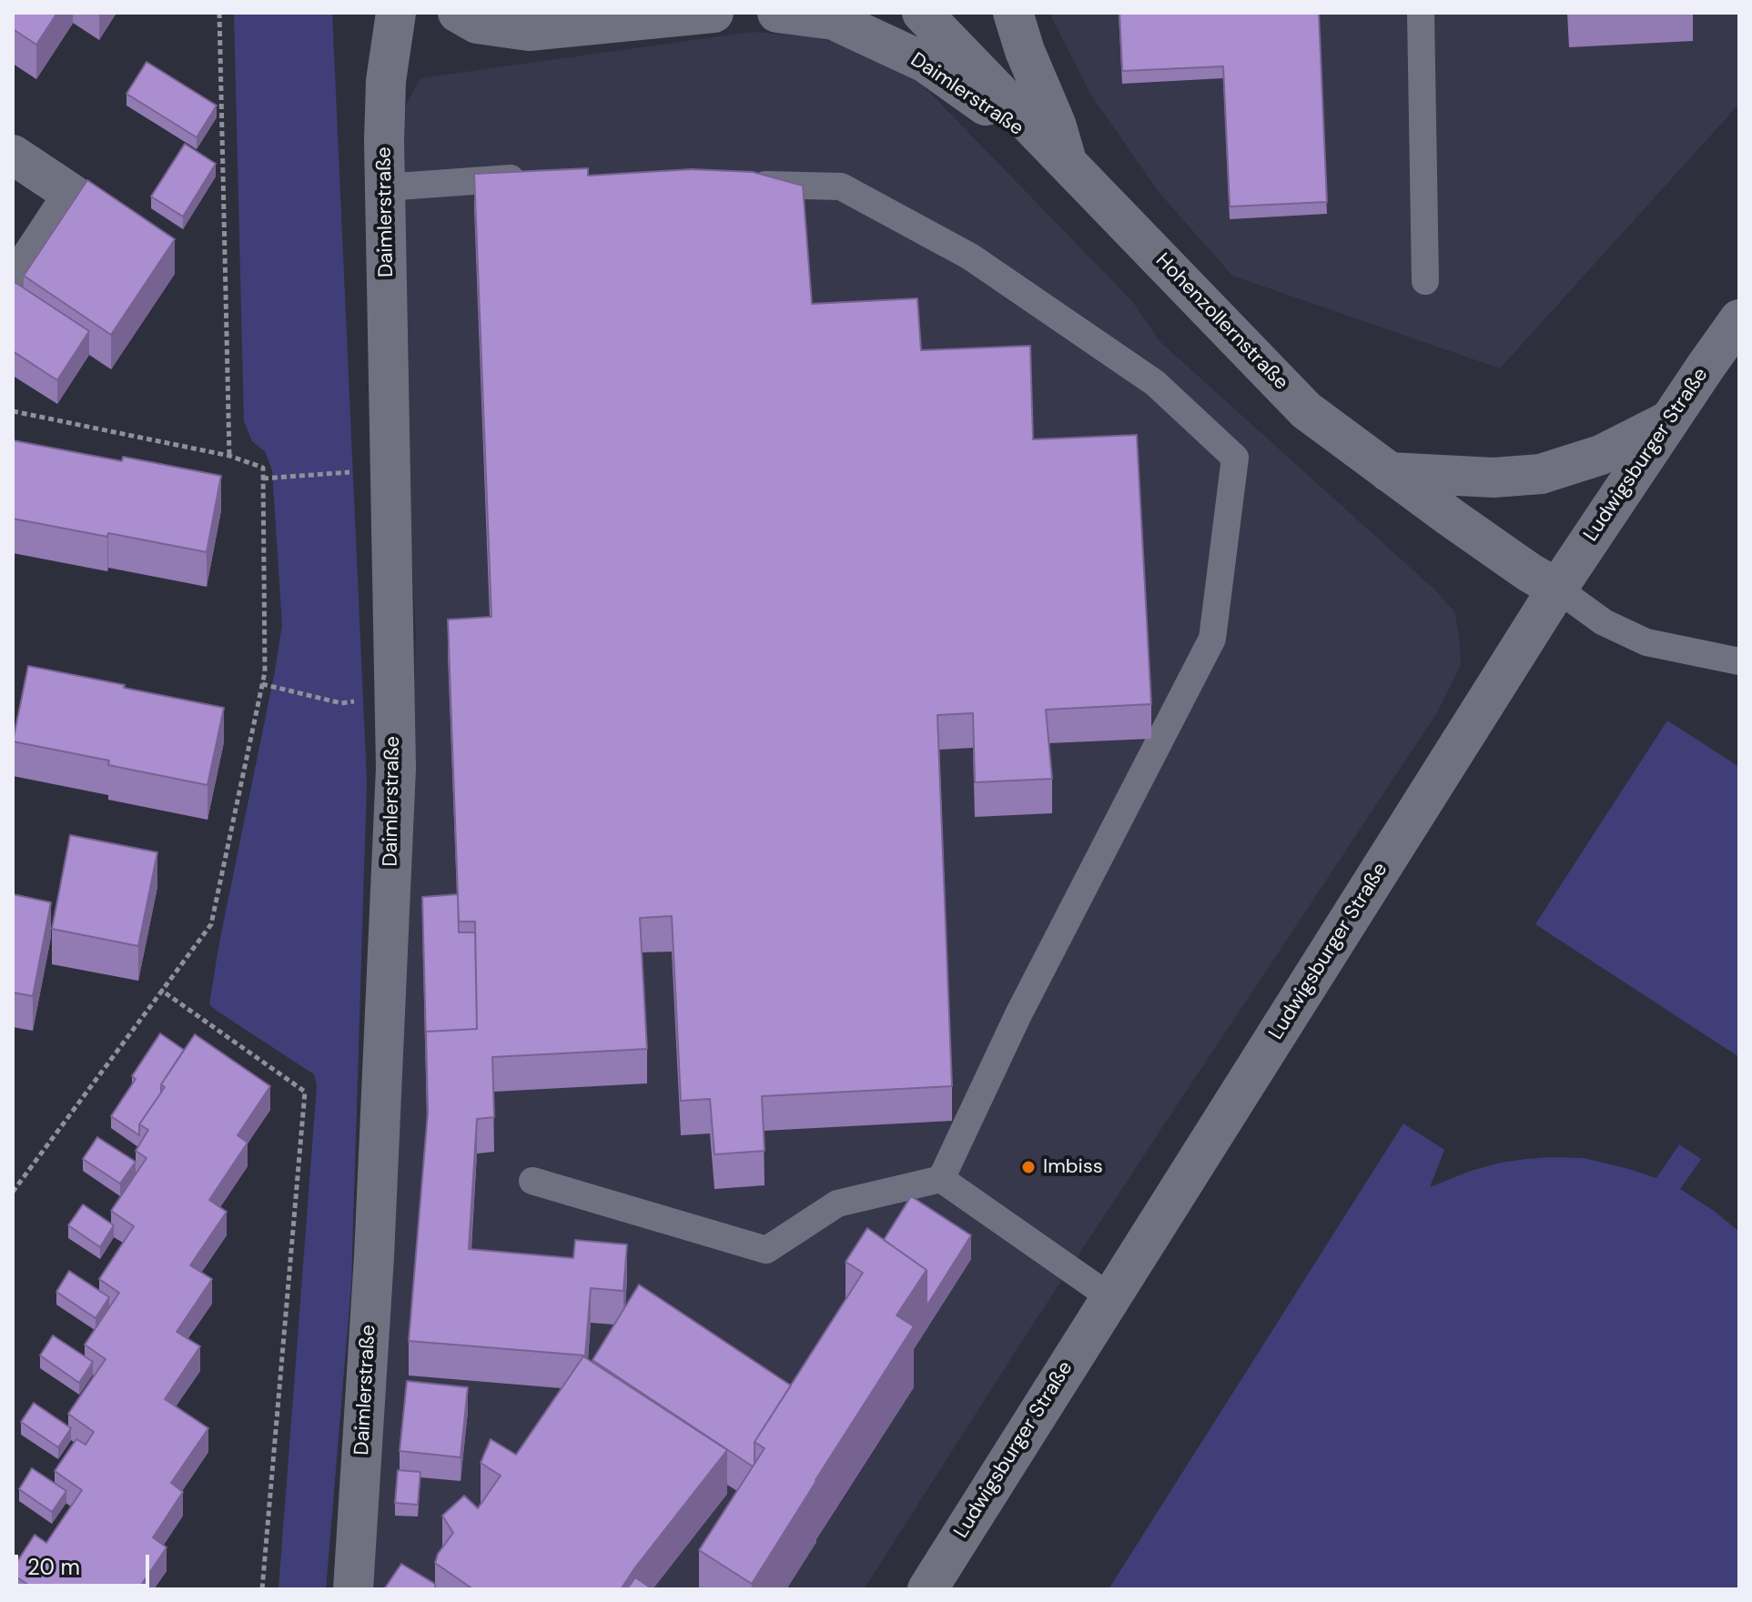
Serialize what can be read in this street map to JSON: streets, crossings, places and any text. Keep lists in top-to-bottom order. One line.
{"streets":{"street":["Daimlerstraße","Hohenzollernstraße","Ludwigsburger Straße"]},"crossings":[["Daimlerstraße","Hohenzollernstraße"],["Hohenzollernstraße","Ludwigsburger Straße"]],"places":["Imbiss"],"scale_bar":"20 m"}
